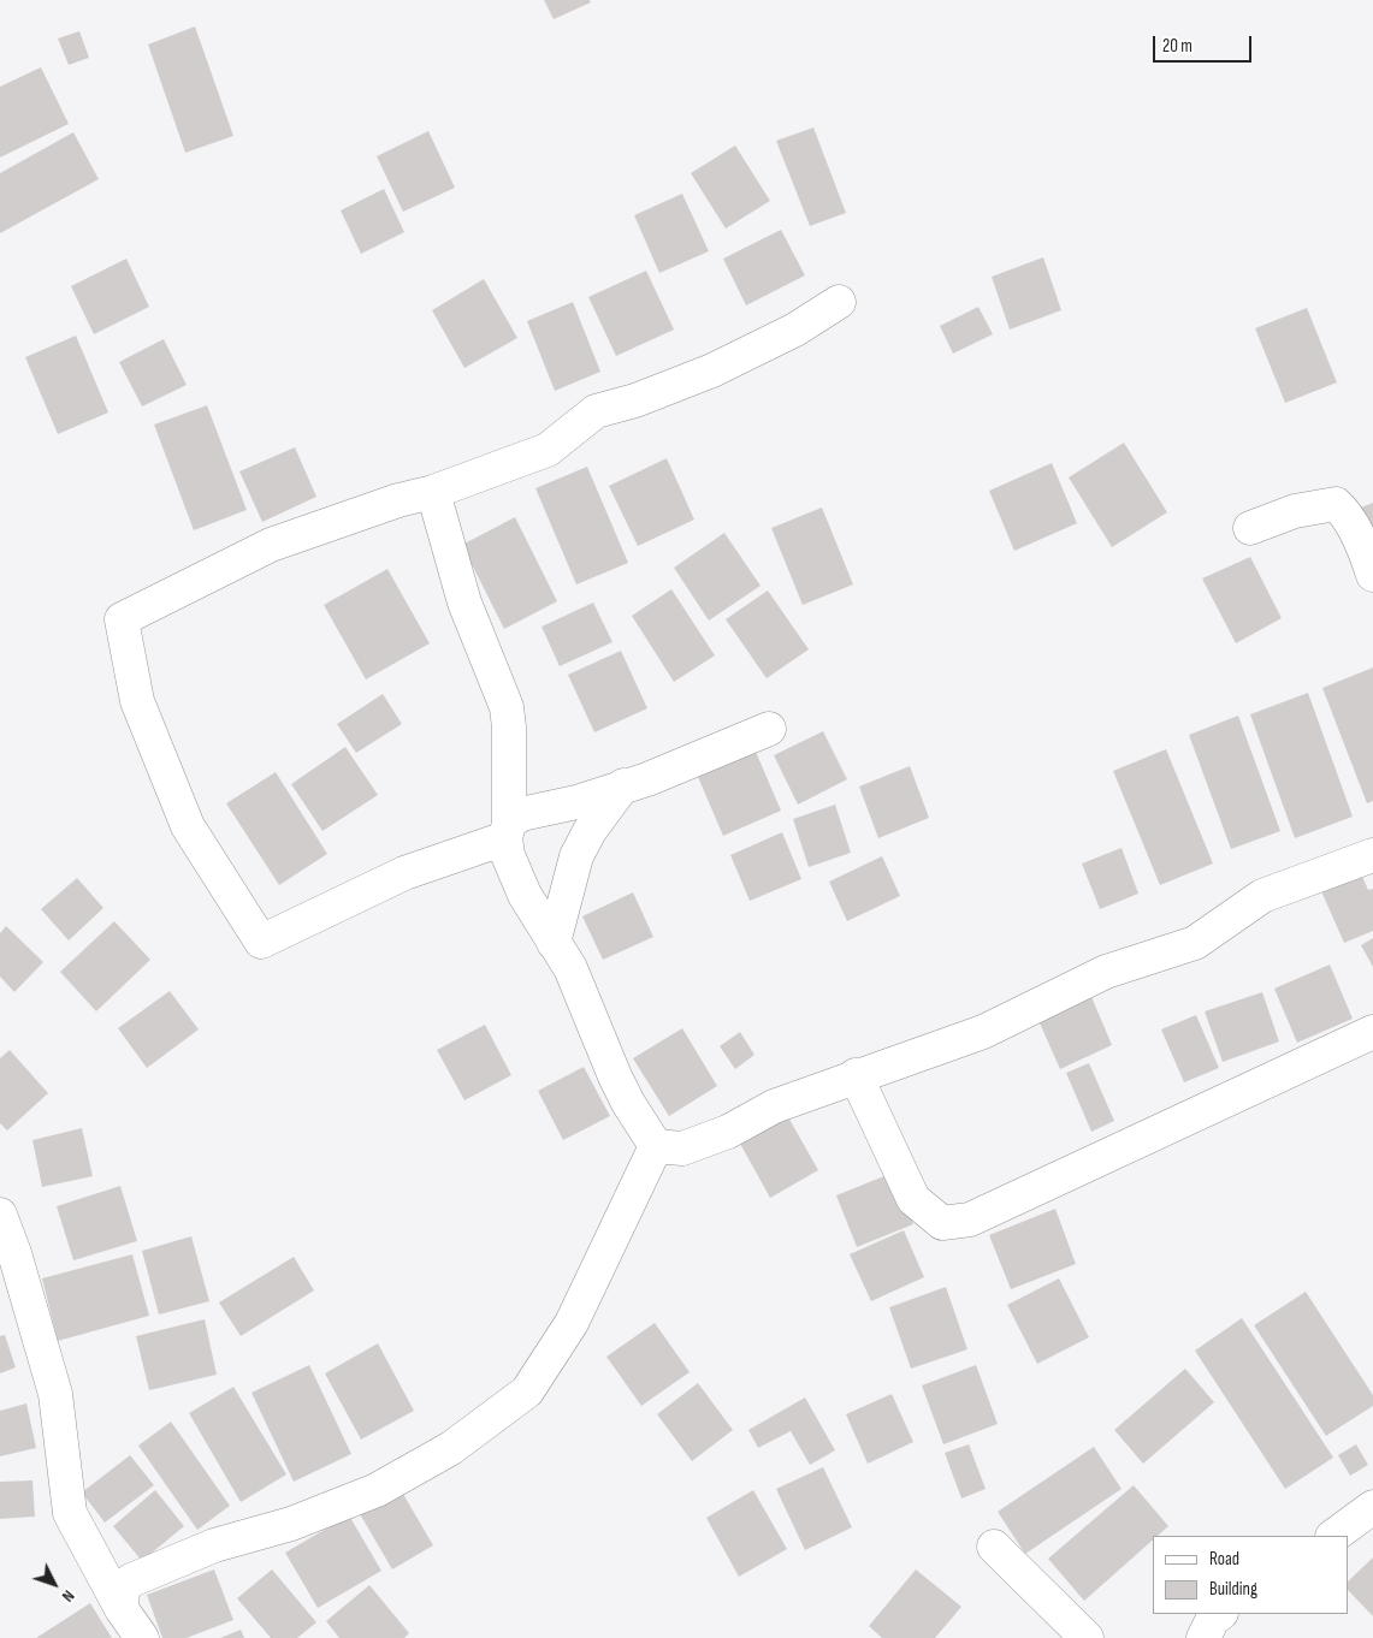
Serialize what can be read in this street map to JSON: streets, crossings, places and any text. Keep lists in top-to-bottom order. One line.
{"legend":["Road","Building"],"scale_bar":"20 m","north":"bottom right"}
